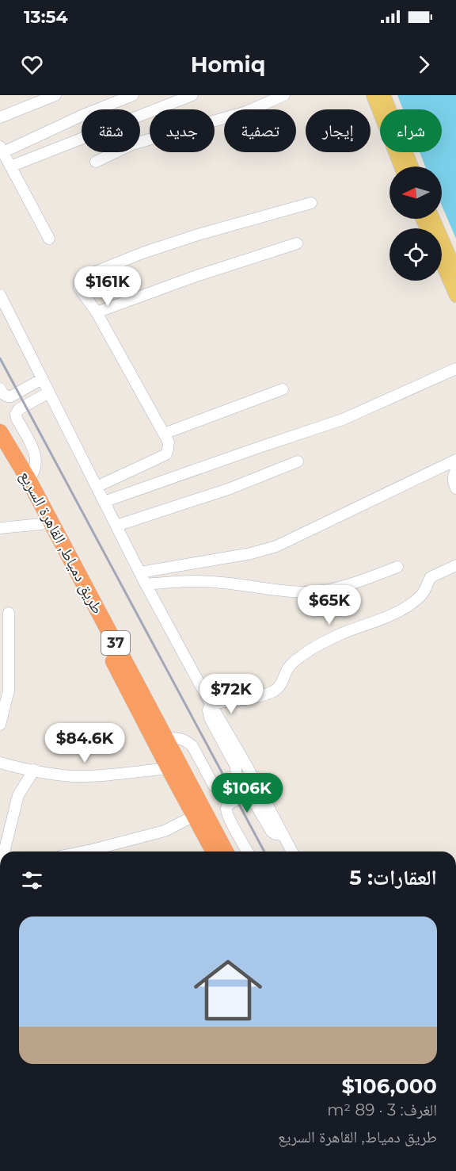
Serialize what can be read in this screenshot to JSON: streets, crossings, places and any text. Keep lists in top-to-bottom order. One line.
{"streets":{"highway":["طريق دمياط, القاهرة السريع","37"]},"north":"left","page":{"status":"13:54","header":"Homiq","chip":["شراء","إيجار","تصفية","جديد","شقة"],"price":["$161K","$65K","$72K","$84.6K","$106K"],"heading":"العقارات: 5","list":[{"name":"$106,000","note":"الغرف: 3 · 89 m² · طريق دمياط, القاهرة السريع"}]}}
